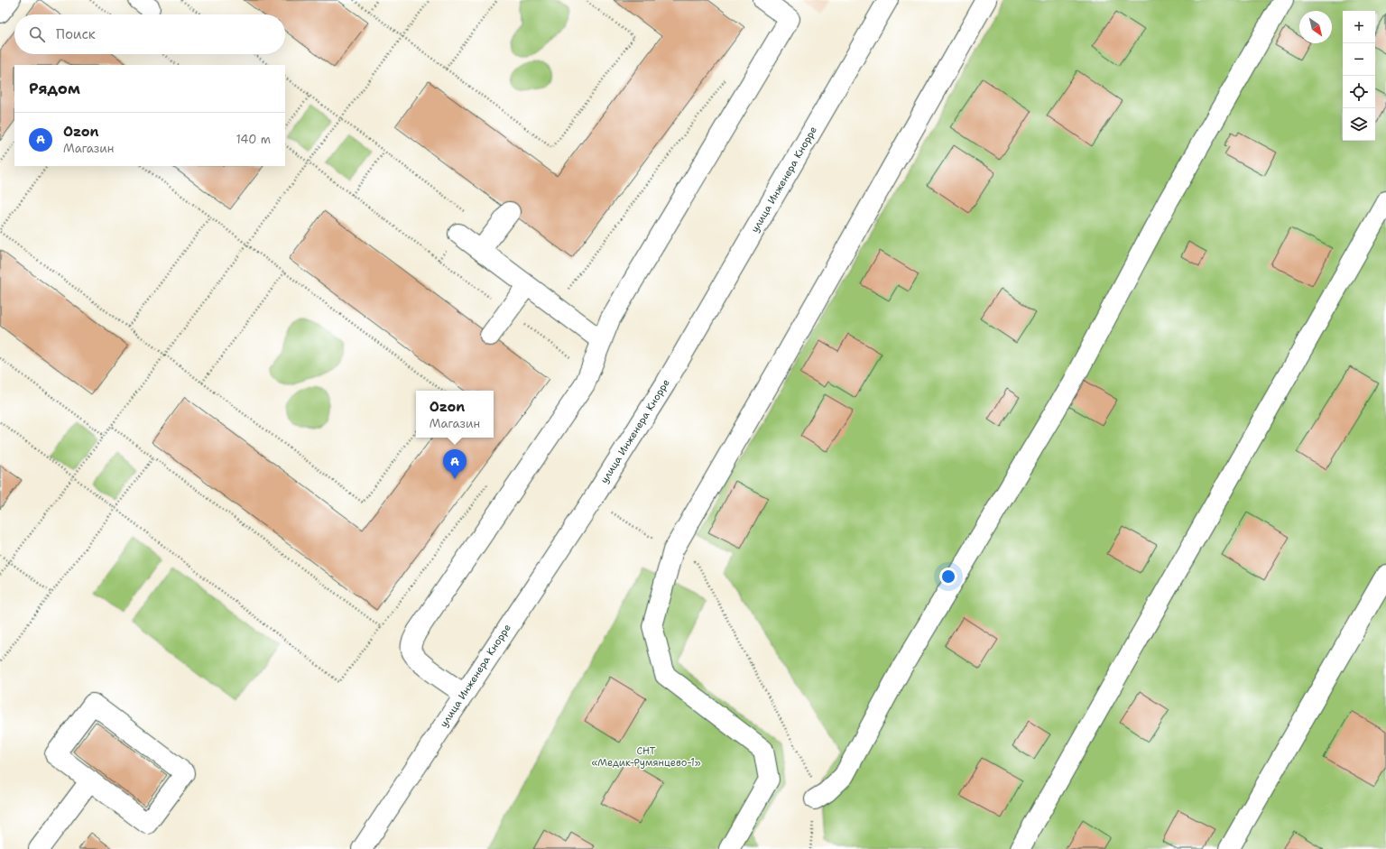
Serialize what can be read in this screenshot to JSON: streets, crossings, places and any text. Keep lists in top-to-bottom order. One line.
{"streets":{"street":["улица Инженера Кнорре"]},"parks":["СНТ «Медик-Румянцево-1»"],"north":"bottom right","page":{"map_buttons":["+","−"],"search":"Поиск","heading":"Рядом","list":[{"mark":"A","name":"Ozon","note":"Магазин","value":"140 m"}],"popup":["Ozon","Магазин"],"pins":"A"}}
